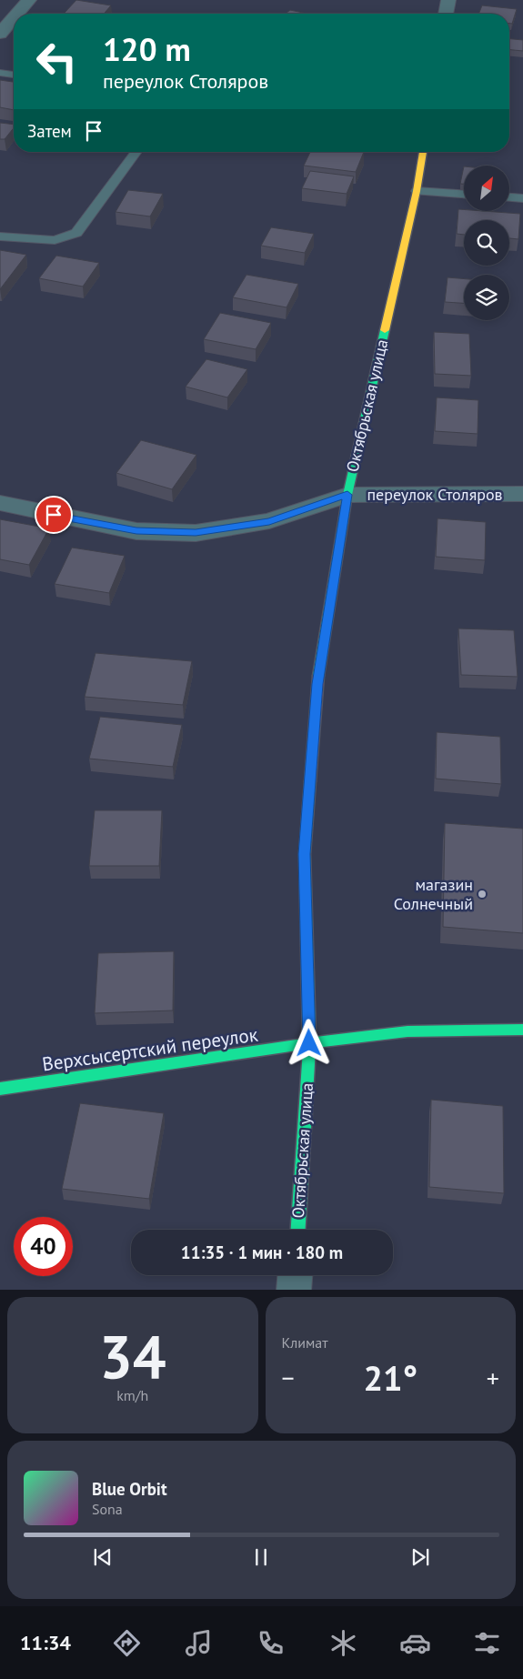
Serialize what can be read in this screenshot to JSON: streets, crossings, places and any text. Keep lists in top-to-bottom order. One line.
{"streets":{"street":["Октябрьская улица","переулок Столяров","Верхсысертский переулок"]},"crossings":[["Октябрьская улица","переулок Столяров"],["Октябрьская улица","Верхсысертский переулок"]],"places":["магазин Солнечный"],"north":"top right","page":{"turn":["120 m","переулок Столяров"],"then":"Затем","limit":"40","trip":"11:35 · 1 мин · 180 m","tile":[["34","km/h"],"Климат"],"heat":["−","21°","+"],"song":["Blue Orbit","Sona"],"tabs":"11:34"}}
